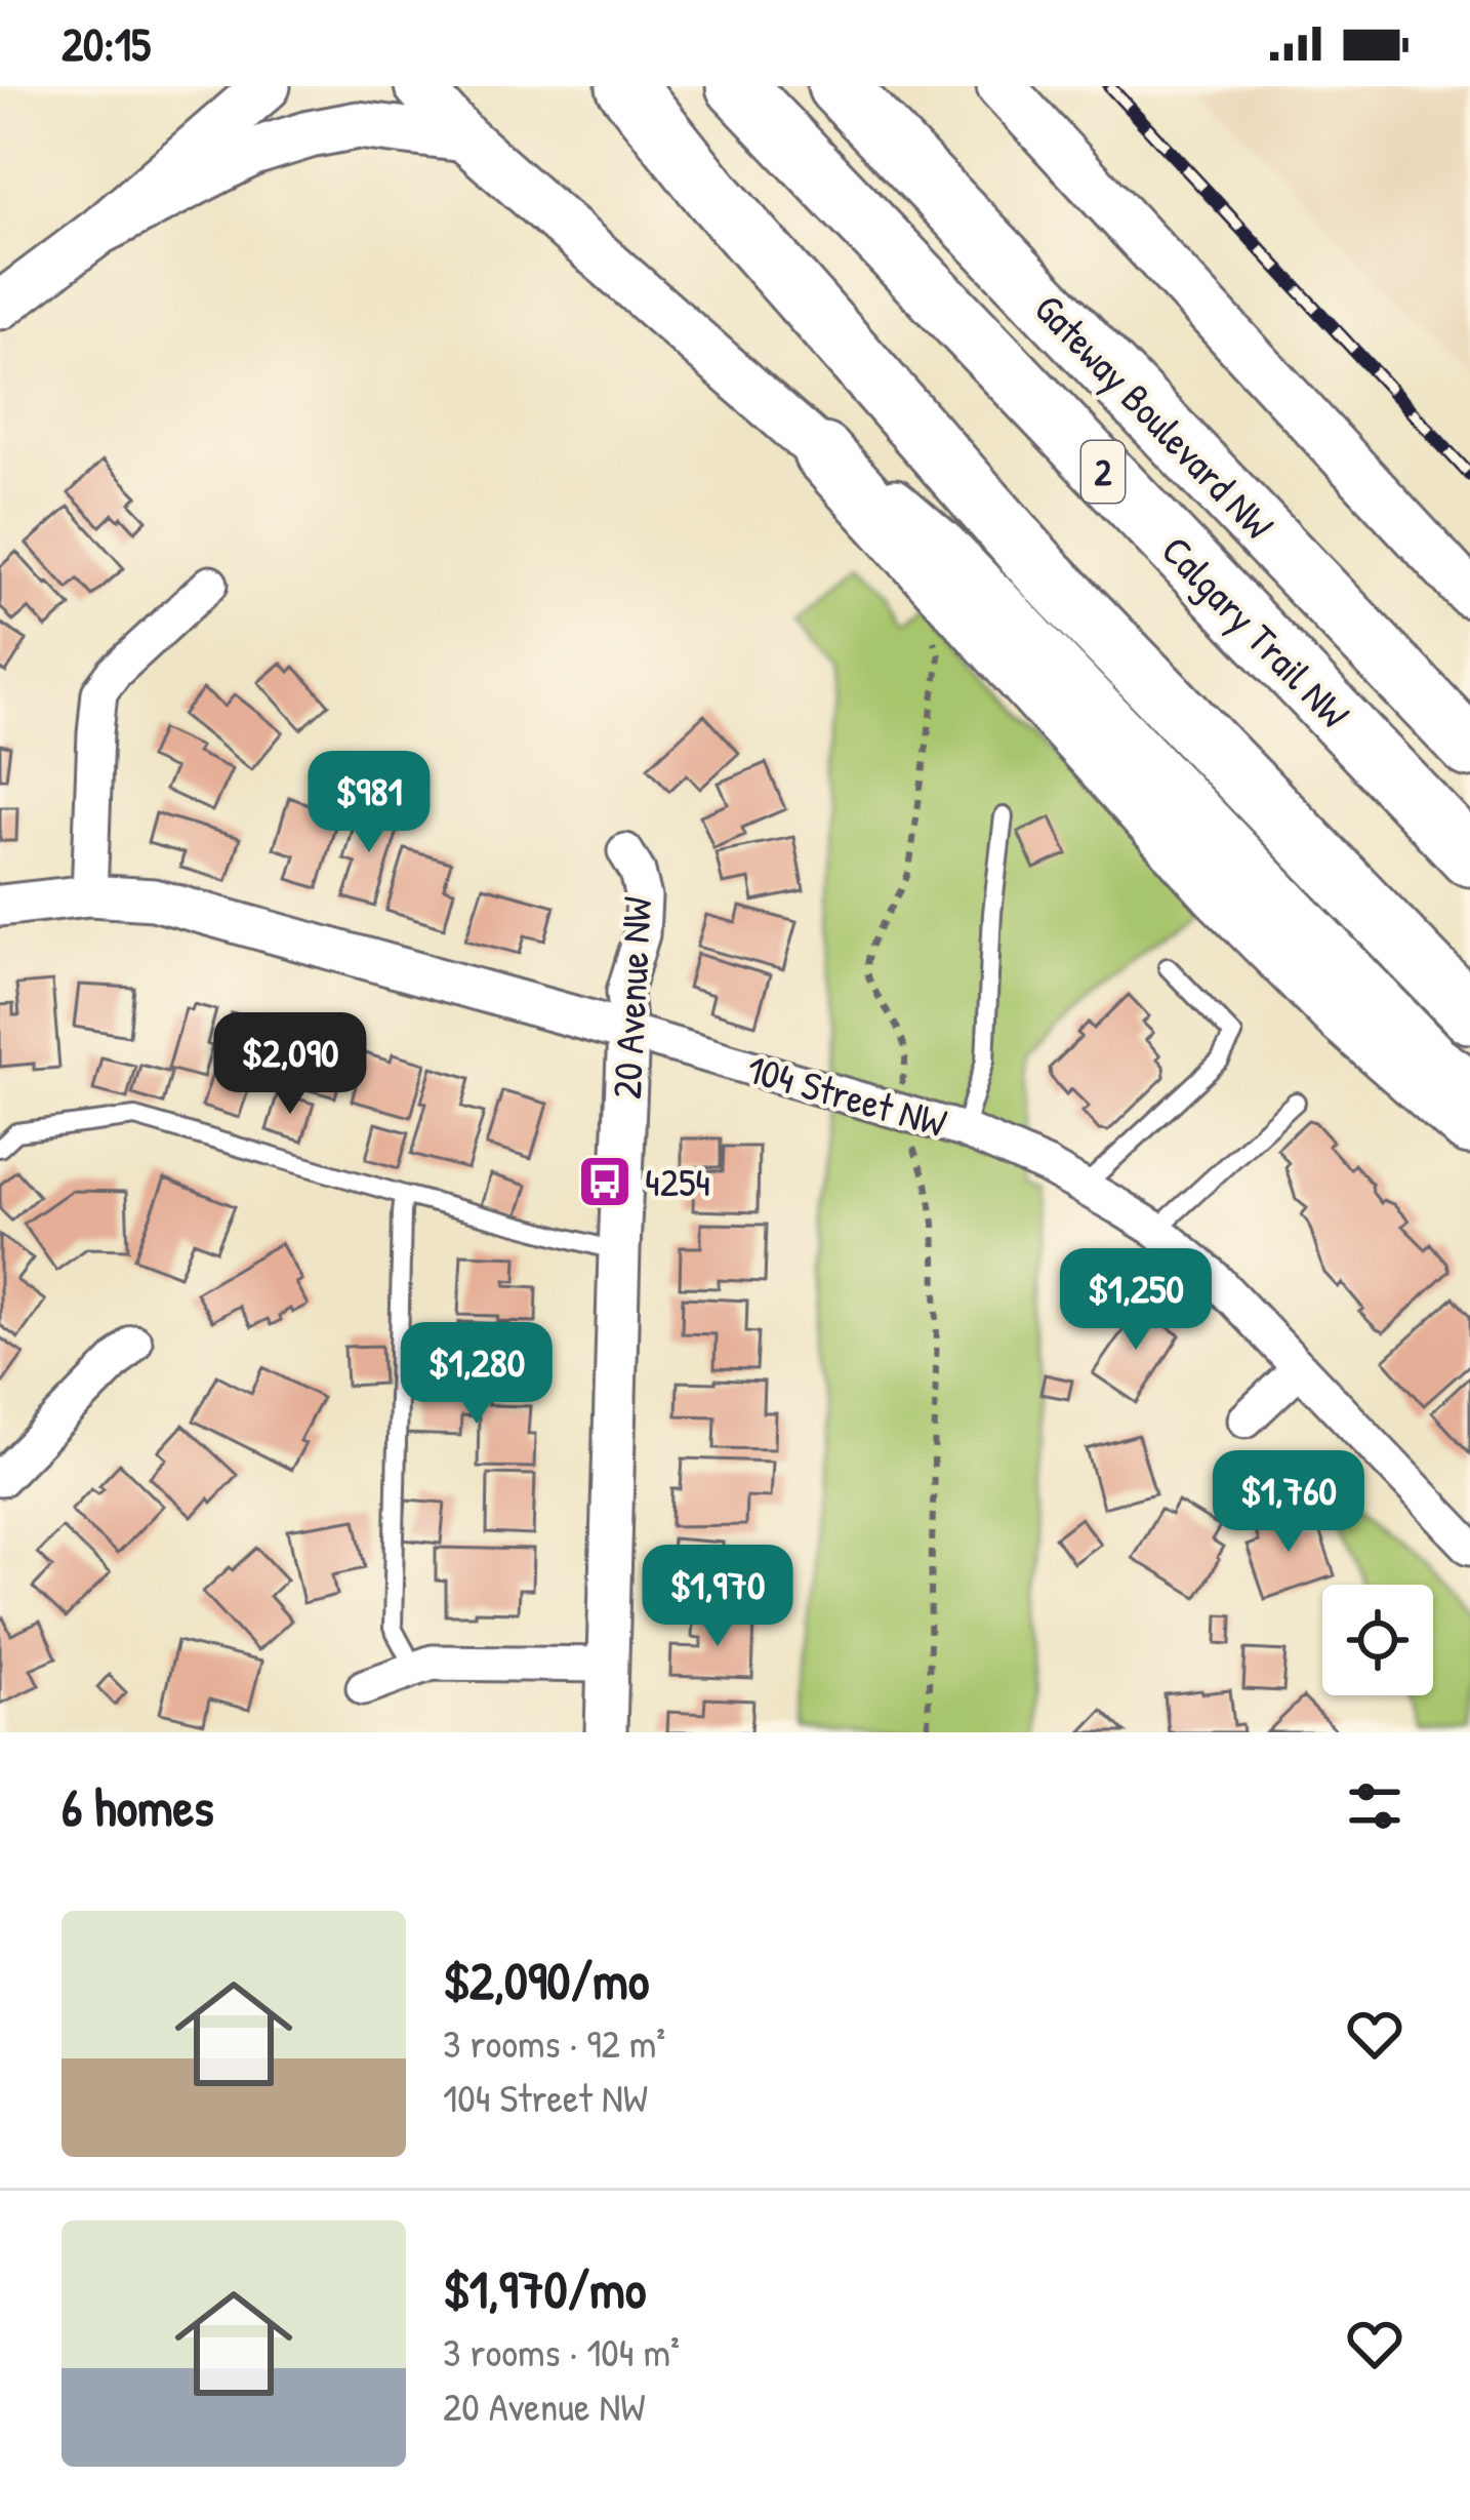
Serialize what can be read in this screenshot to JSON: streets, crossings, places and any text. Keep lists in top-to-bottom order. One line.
{"streets":{"highway":["Gateway Boulevard NW","2","Calgary Trail NW"],"street":["20 Avenue NW","104 Street NW"]},"crossings":[["20 Avenue NW","104 Street NW"]],"places":{"bus stop":["4254"]},"page":{"status":"20:15","price":["$981","$2,090","$1,250","$1,280","$1,760","$1,970"],"heading":"6 homes","list":[{"name":"$2,090/mo","note":"3 rooms · 92 m² · 104 Street NW"},{"name":"$1,970/mo","note":"3 rooms · 104 m² · 20 Avenue NW"}]}}
